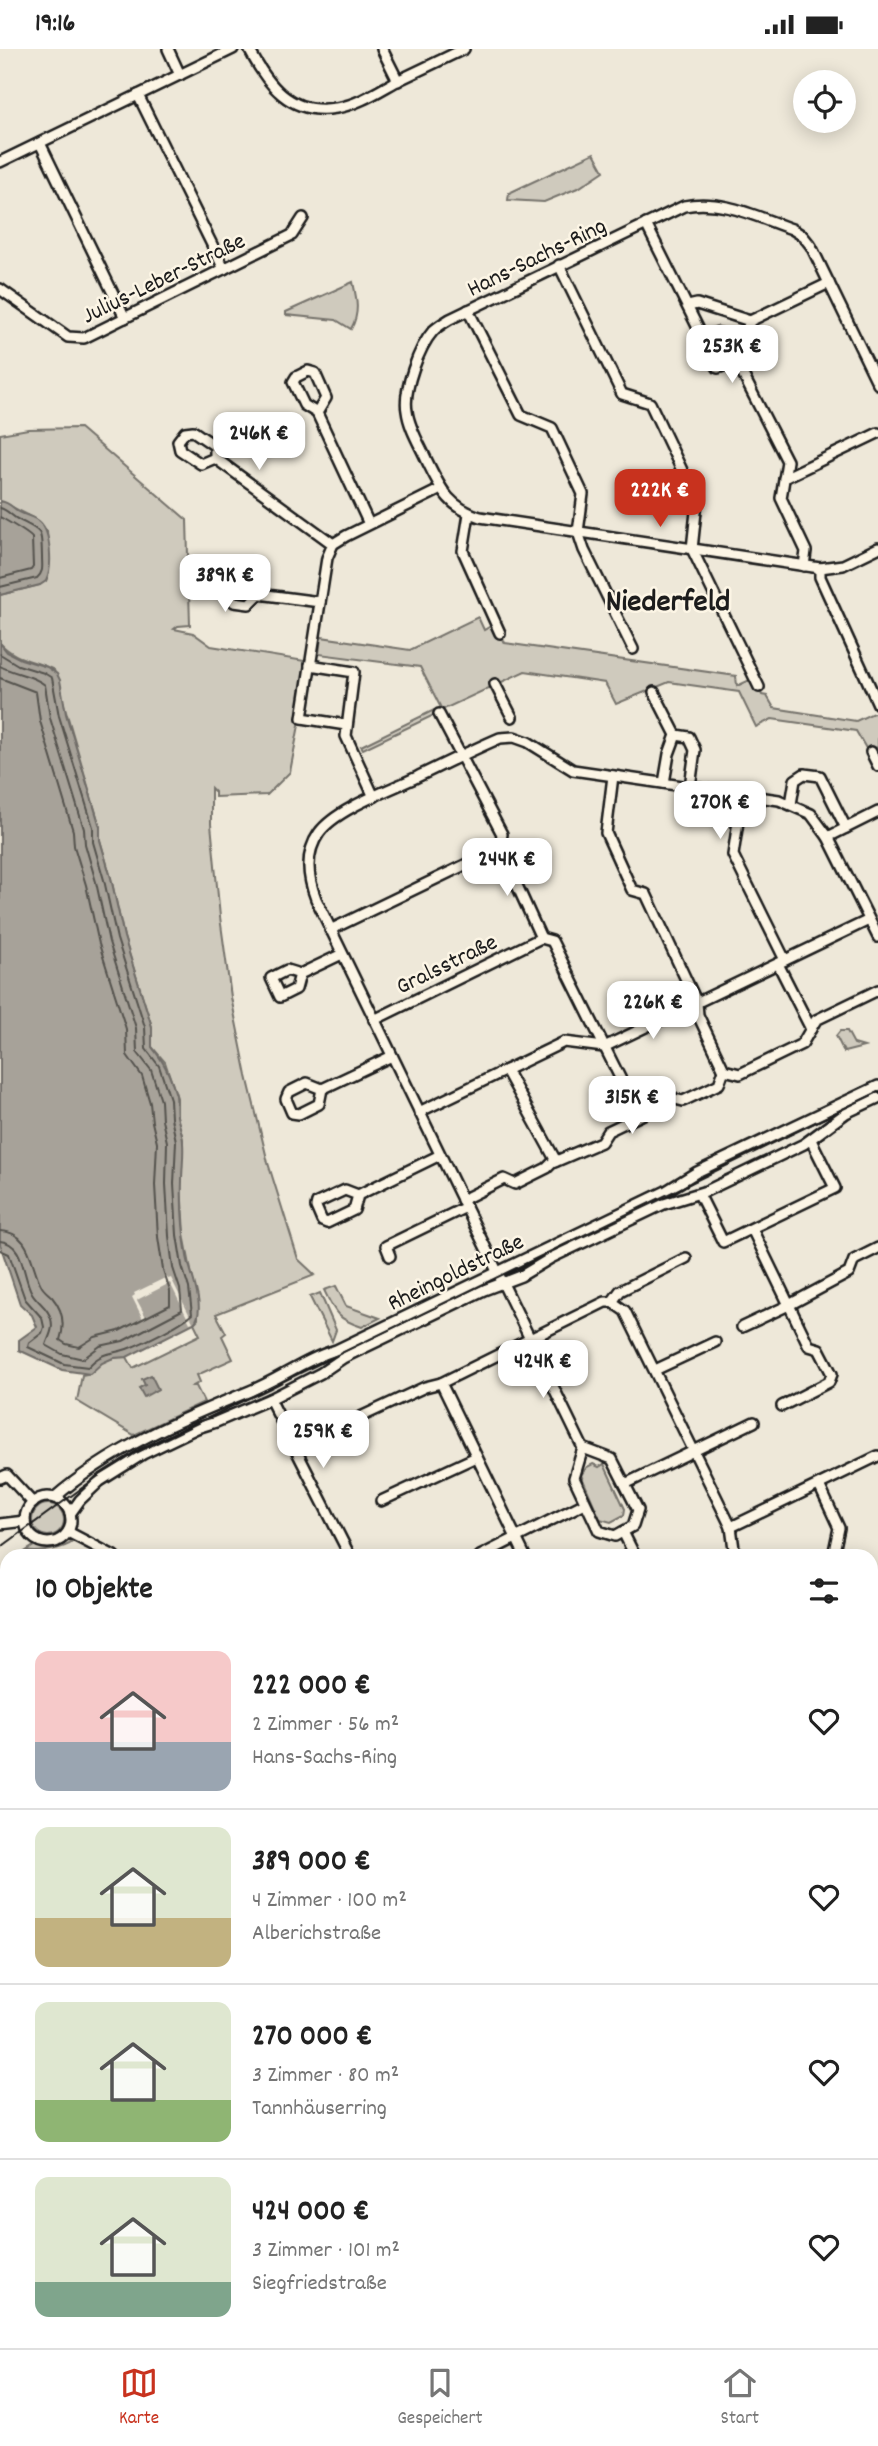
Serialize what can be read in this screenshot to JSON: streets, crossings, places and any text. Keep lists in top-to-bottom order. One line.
{"streets":{"street":["Hans-Sachs-Ring","Julius-Leber-Straße","Gralsstraße","Rheingoldstraße"]},"districts":["Niederfeld"],"page":{"status":"19:16","price":["253K €","246K €","222K €","389K €","270K €","244K €","226K €","315K €","424K €","259K €"],"heading":"10 Objekte","list":[{"name":"222 000 €","note":"2 Zimmer · 56 m² · Hans-Sachs-Ring"},{"name":"389 000 €","note":"4 Zimmer · 100 m² · Alberichstraße"},{"name":"270 000 €","note":"3 Zimmer · 80 m² · Tannhäuserring"},{"name":"424 000 €","note":"3 Zimmer · 101 m² · Siegfriedstraße"}],"tabs":["Karte","Gespeichert","Start"]}}
